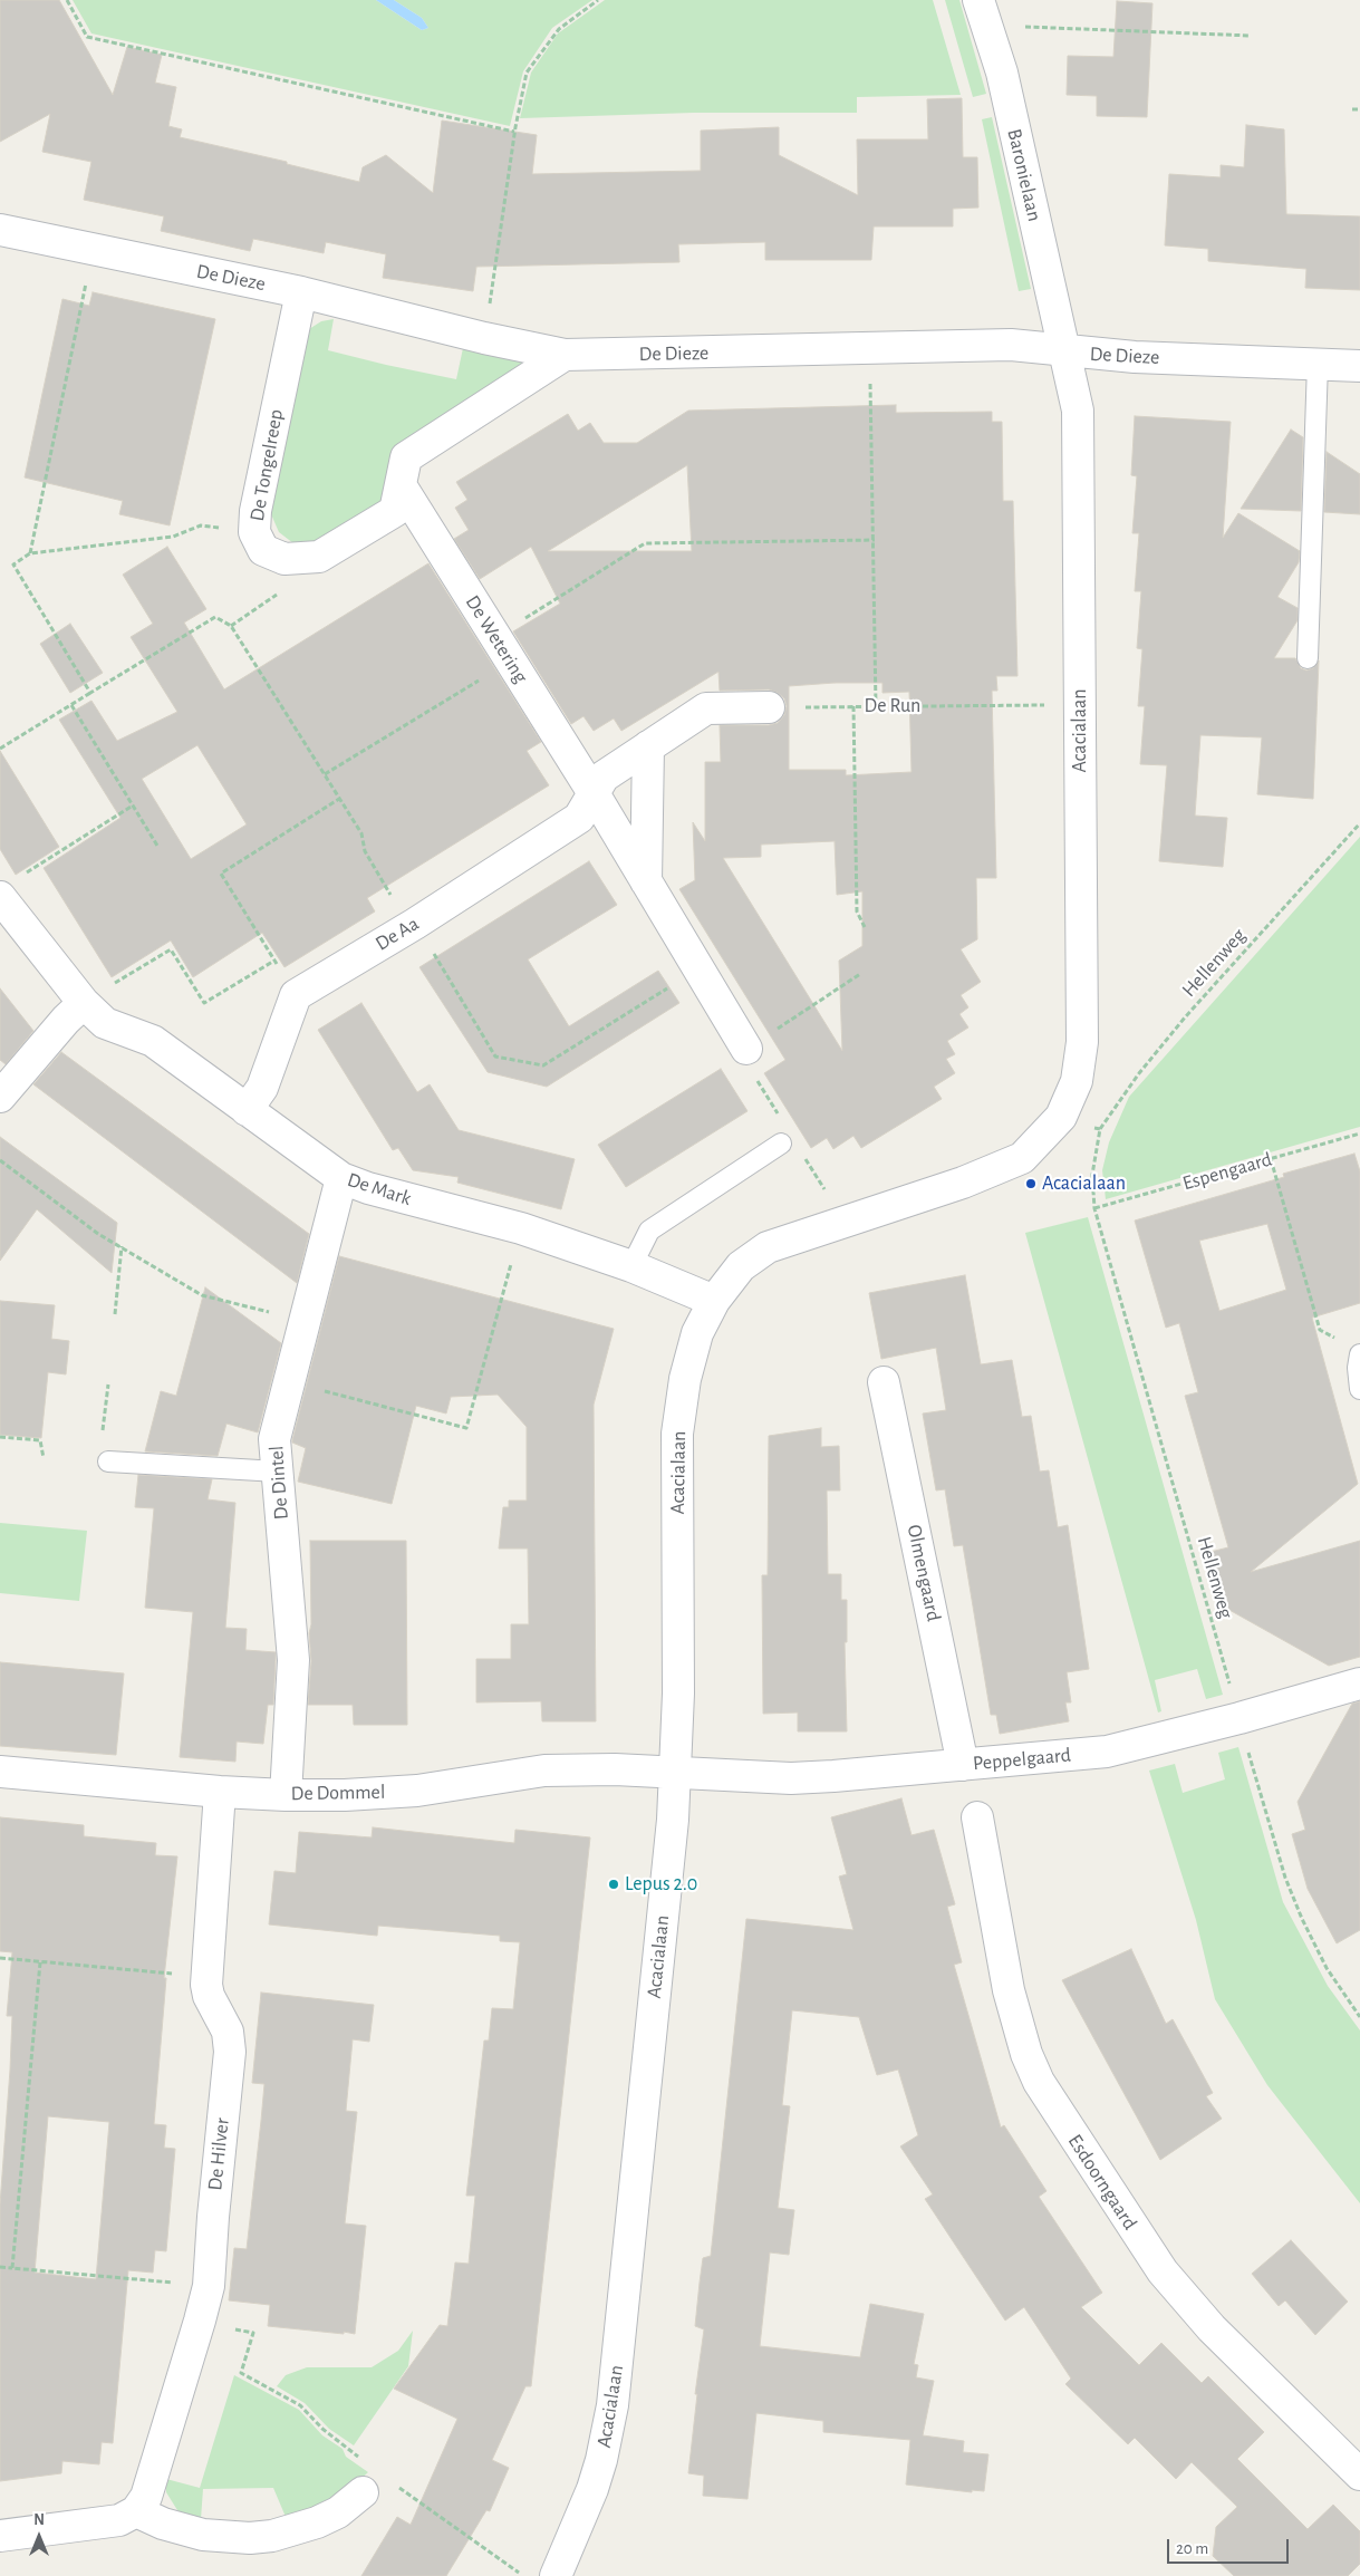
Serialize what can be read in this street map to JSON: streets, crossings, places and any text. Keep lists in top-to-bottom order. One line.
{"streets":{"street":["Baronielaan","De Dieze","De Tongelreep","De Wetering","Acacialaan","De Aa","De Mark","De Dintel","Olmengaard","Peppelgaard","De Dommel","De Hilver","Esdoorngaard"],"path":["De Run","Hellenweg","Espengaard"]},"crossings":[["Baronielaan","De Dieze"],["Baronielaan","Acacialaan"],["De Dieze","De Tongelreep"],["De Dieze","Acacialaan"],["De Wetering","De Aa"],["De Run","Acacialaan"],["Acacialaan","De Mark"],["Acacialaan","Peppelgaard"],["Acacialaan","De Dommel"],["Hellenweg","Espengaard"],["Hellenweg","Peppelgaard"],["De Mark","De Dintel"],["De Dintel","De Dommel"],["Olmengaard","Peppelgaard"],["Peppelgaard","De Dommel"],["De Dommel","De Hilver"]],"places":["Acacialaan","Lepus 2.0"],"scale_bar":"20 m","north":"top"}
